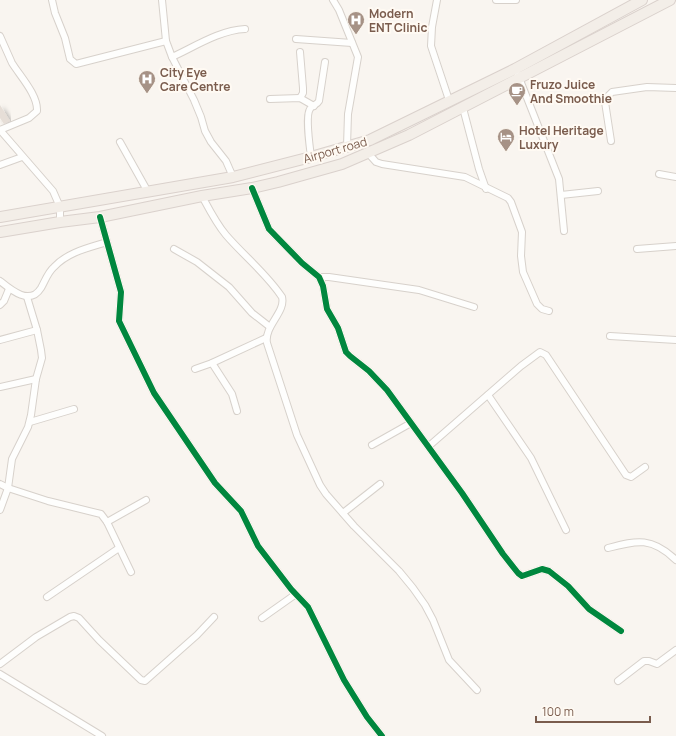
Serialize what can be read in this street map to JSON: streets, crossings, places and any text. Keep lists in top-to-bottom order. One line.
{"streets":{"main road":["Airport road"]},"places":{"hospital":["Modern ENT Clinic","City Eye Care Centre"],"cafe":["Fruzo Juice And Smoothie"],"hotel":["Hotel Heritage Luxury"]},"scale_bar":"100 m"}
